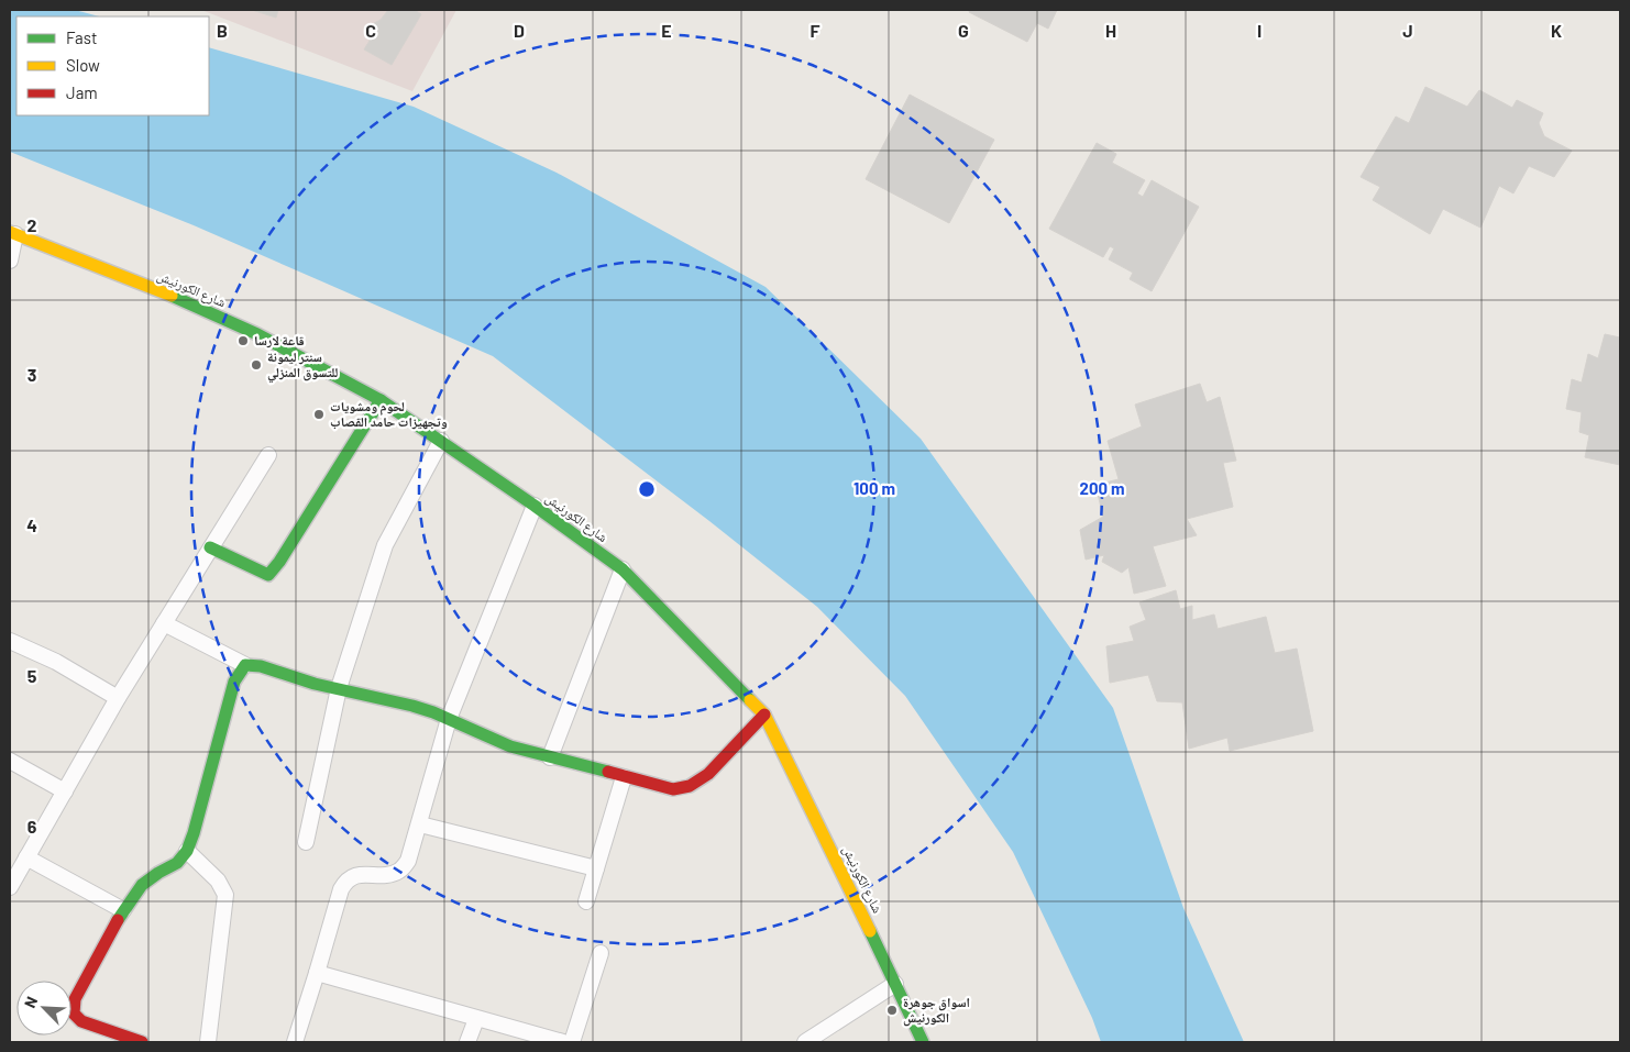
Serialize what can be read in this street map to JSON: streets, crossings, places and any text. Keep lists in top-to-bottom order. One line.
{"streets":{"street":["شارع الكورنيش"]},"places":["قاعة لارسا","سنتر ليمونة للتسوق المنزلي","لحوم ومشويات وتجهيزات حامد القصاب","اسواق جوهرة الكورنيش"],"legend":["Fast","Slow","Jam"],"north":"top left","grid":{"columns":["B","C","D","E","F","G","H","I","J","K"],"rows":["2","3","4","5","6"]},"rings":["100 m","200 m"]}
